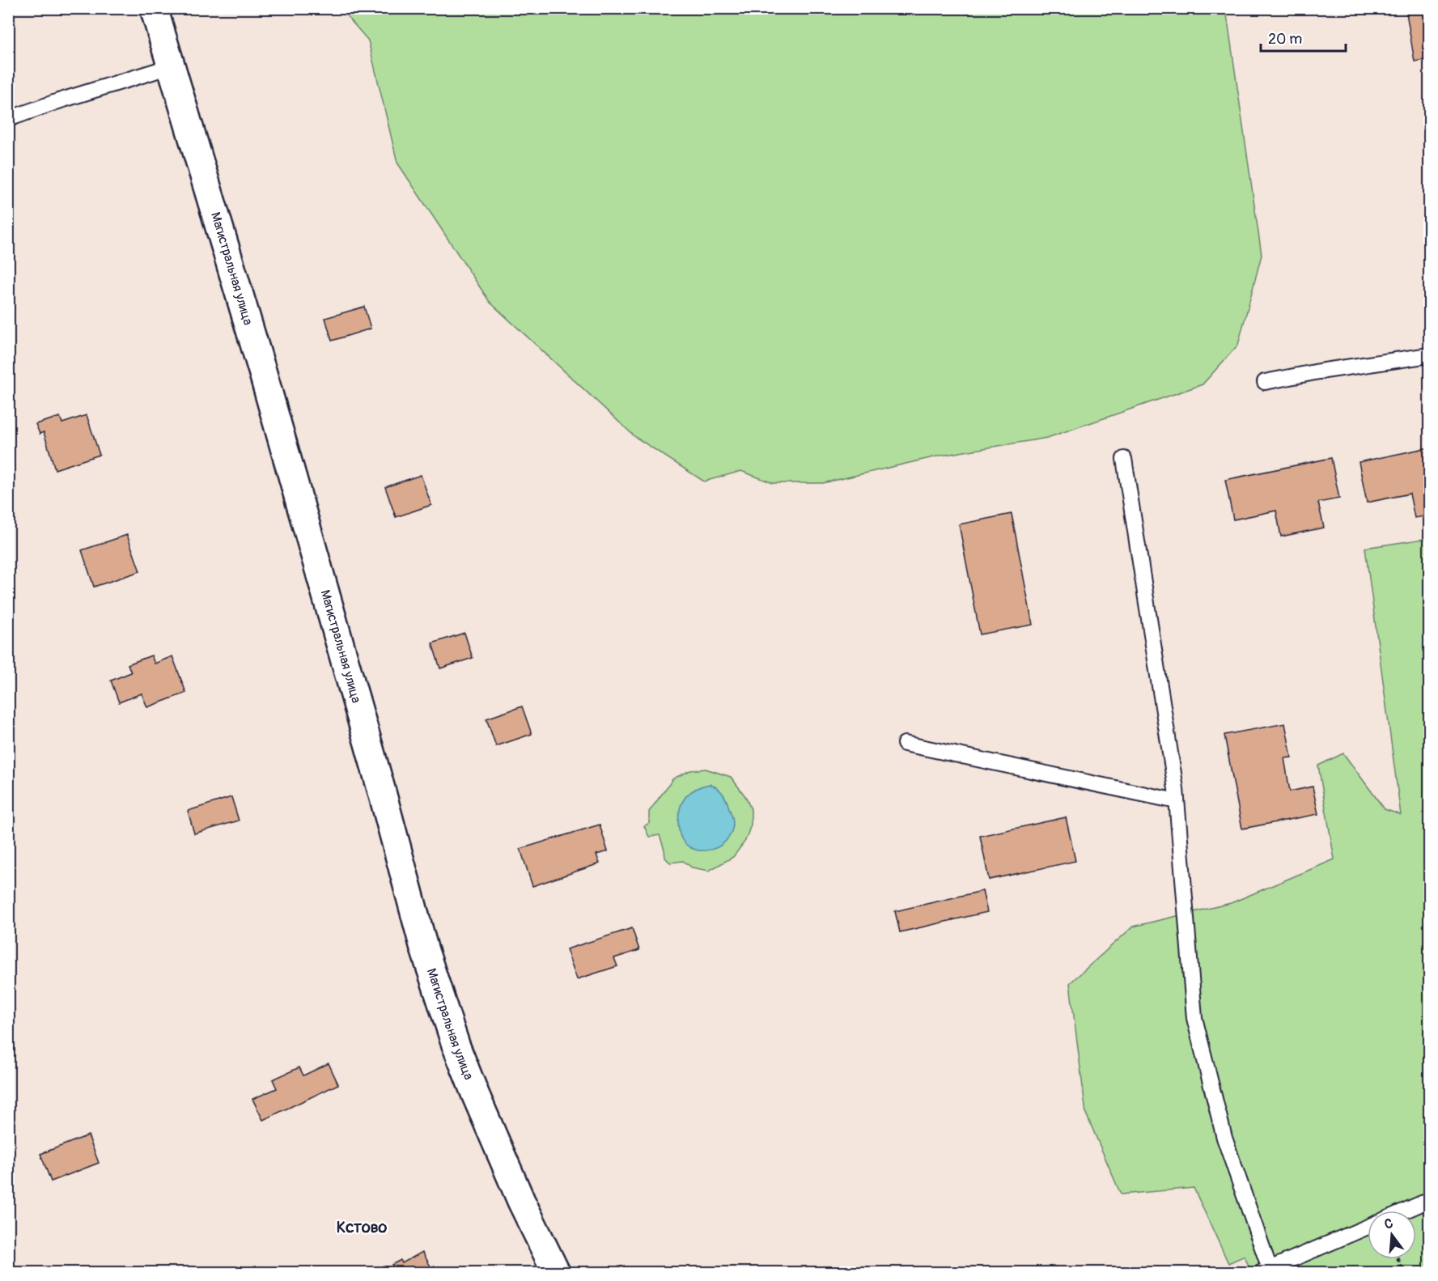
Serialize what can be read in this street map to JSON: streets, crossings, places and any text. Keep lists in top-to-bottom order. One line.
{"streets":{"main road":["Магистральная улица"]},"districts":["Кстово"],"scale_bar":"20 m","north":"top"}
